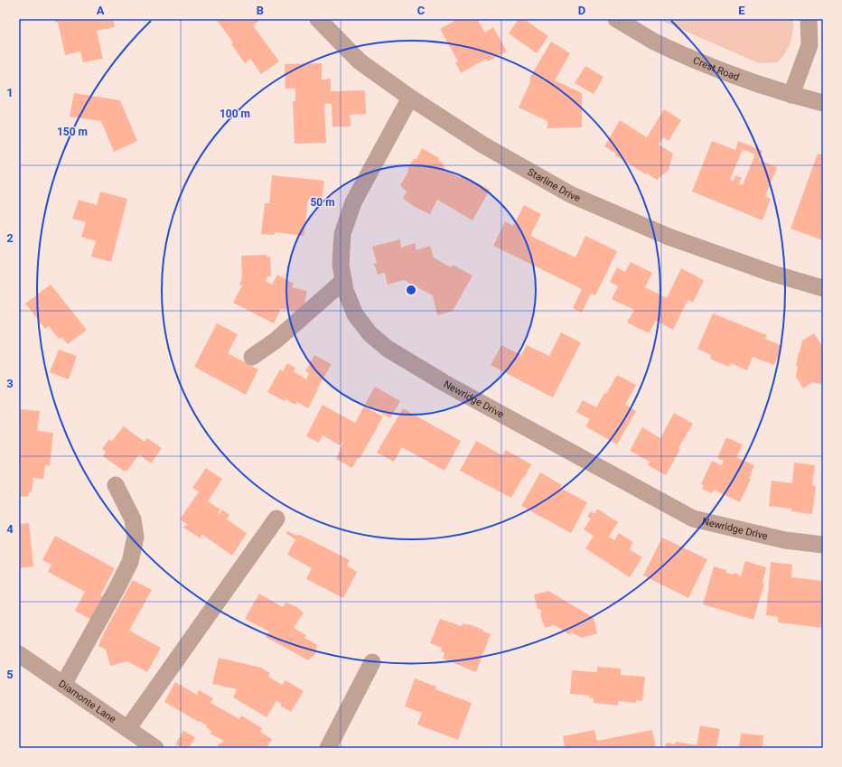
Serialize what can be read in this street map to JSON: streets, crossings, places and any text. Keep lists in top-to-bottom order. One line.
{"streets":{"street":["Crest Road","Starline Drive","Newridge Drive","Diamonte Lane"]},"crossings":[["Starline Drive","Newridge Drive"]],"grid":{"columns":["A","B","C","D","E"],"rows":["1","2","3","4","5"]},"rings":["100 m","150 m","50 m"]}
